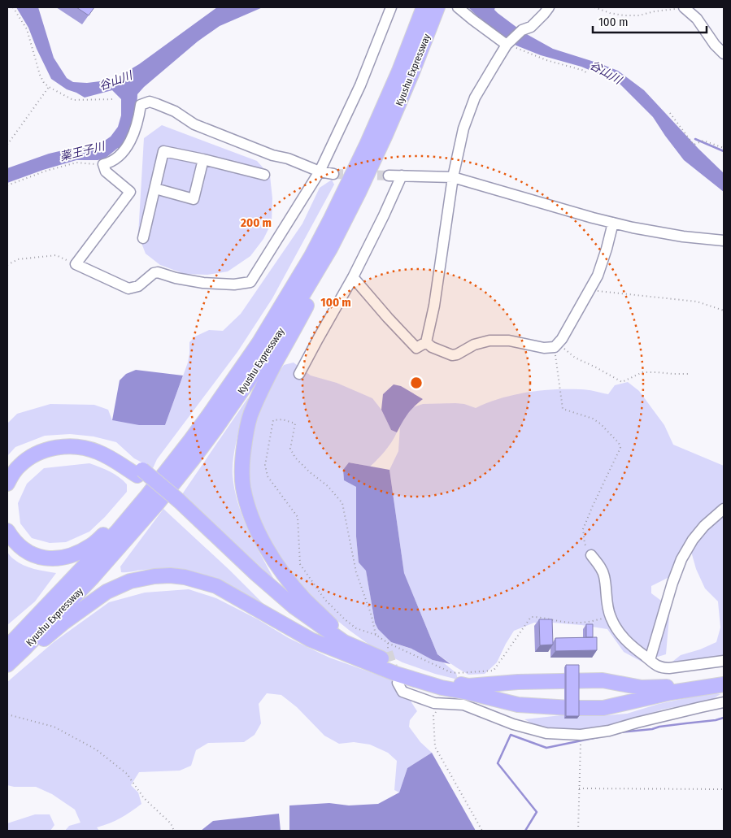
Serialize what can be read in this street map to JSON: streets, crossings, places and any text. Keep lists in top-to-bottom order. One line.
{"streets":{"highway":["Kyushu Expressway"]},"water":["谷山川","薬王子川"],"scale_bar":"100 m","rings":["200 m","100 m"]}
